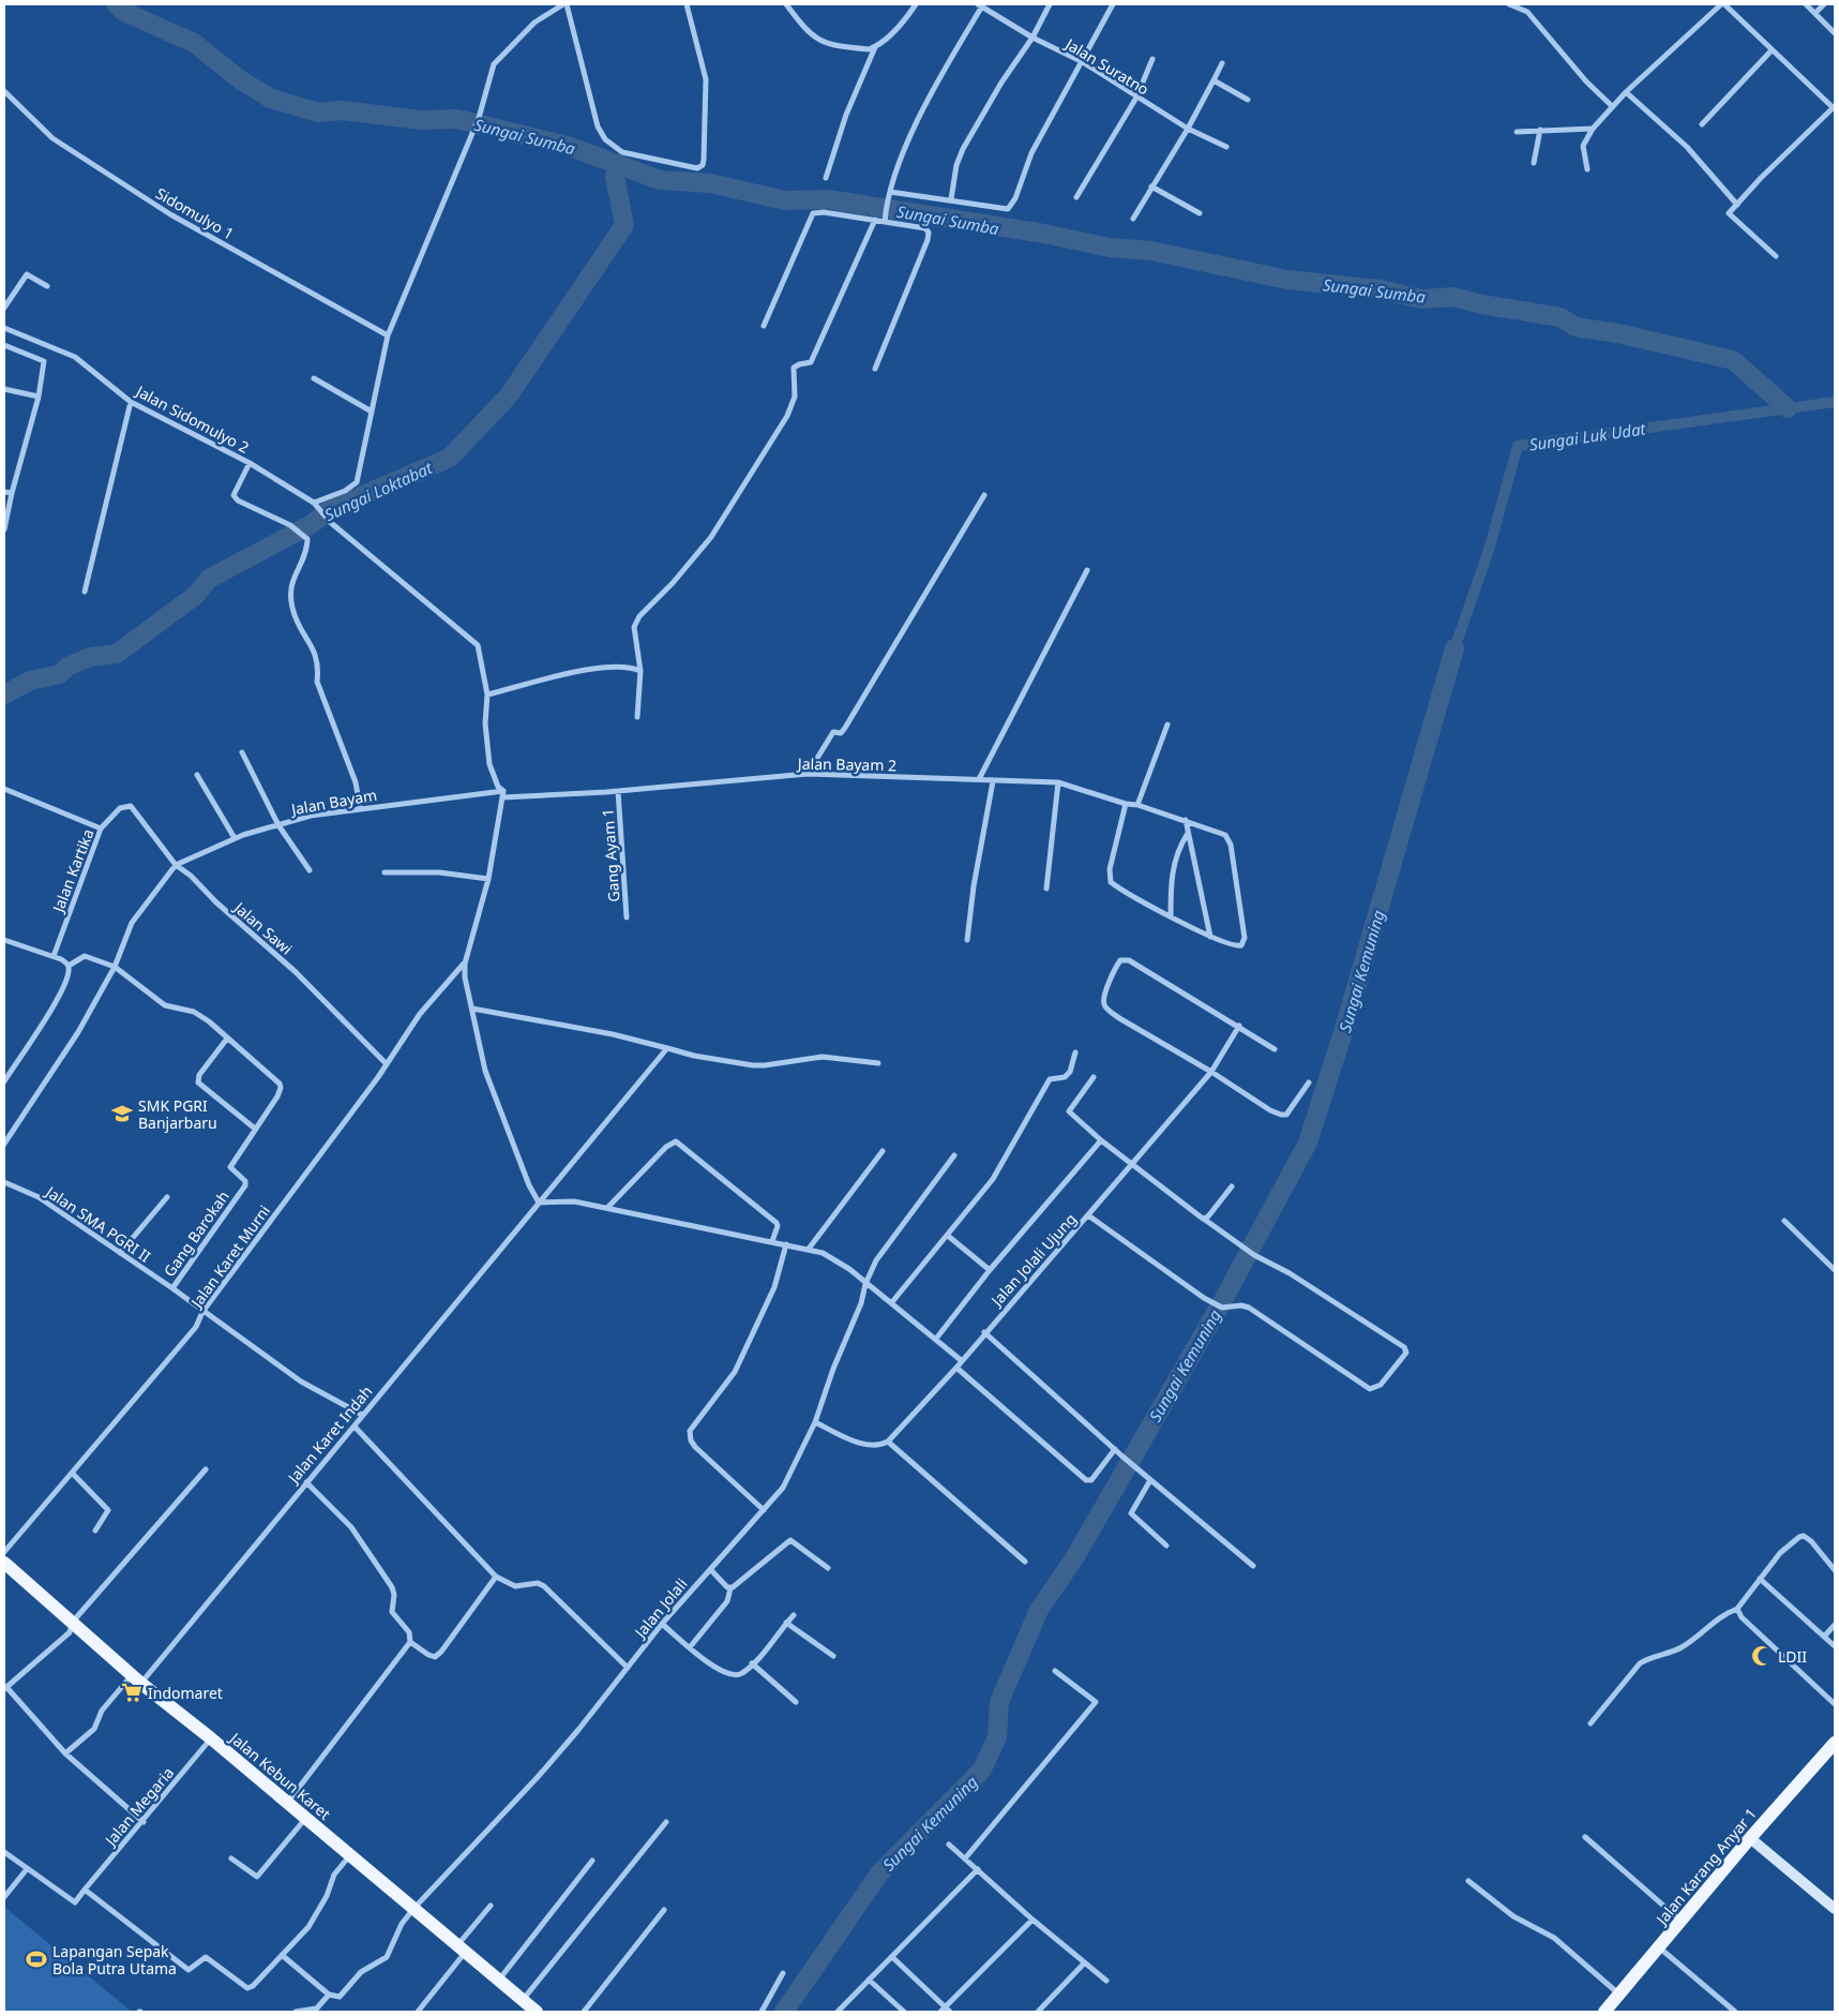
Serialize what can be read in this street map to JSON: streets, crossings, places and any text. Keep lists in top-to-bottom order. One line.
{"streets":{"main road":["Jalan Kebun Karet","Jalan Karang Anyar 1"],"street":["Jalan Suratno","Sidomulyo 1","Jalan Sidomulyo 2","Jalan Bayam 2","Jalan Bayam","Gang Ayam 1","Jalan Kartika","Jalan Sawi","Jalan SMA PGRI II","Gang Barokah","Jalan Karet Murni","Jalan Jolali Ujung","Jalan Karet Indah","Jalan Jolali","Jalan Megaria"]},"crossings":[["Jalan Sidomulyo 2","Jalan Bayam"],["Jalan Bayam 2","Gang Ayam 1"],["Jalan Bayam","Jalan Sawi"],["Jalan Kartika","Jalan Sawi"],["Jalan Sawi","Jalan Karet Murni"],["Jalan SMA PGRI II","Gang Barokah"],["Jalan SMA PGRI II","Jalan Karet Murni"],["Jalan SMA PGRI II","Jalan Karet Indah"],["Jalan Karet Indah","Jalan Kebun Karet"],["Jalan Jolali","Jalan Kebun Karet"],["Jalan Kebun Karet","Jalan Megaria"]],"water":["Sungai Sumba","Sungai Luk Udat","Sungai Loktabat","Sungai Kemuning"],"places":{"school or university":["SMK PGRI Banjarbaru"],"mosque":["LDII"],"supermarket":["Indomaret"],"sports":["Lapangan Sepak Bola Putra Utama"]}}
